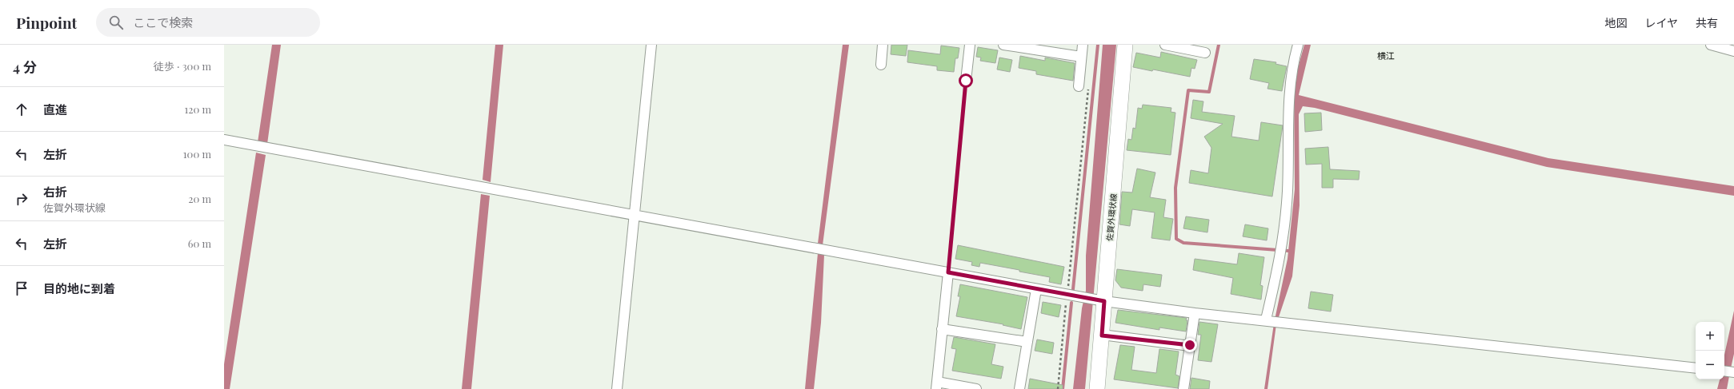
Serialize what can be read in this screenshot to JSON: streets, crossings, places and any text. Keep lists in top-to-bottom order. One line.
{"streets":{"main road":["佐賀外環状線"]},"districts":["横江"],"page":{"header":"Pinpoint","search":"ここで検索","nav":["地図","レイヤ","共有"],"heading":["4 分","徒歩 · 300 m"],"list":[["直進","120 m"],["左折","100 m"],["右折","佐賀外環状線","20 m"],["左折","60 m"],"目的地に到着"],"map_buttons":["+","−"]}}
